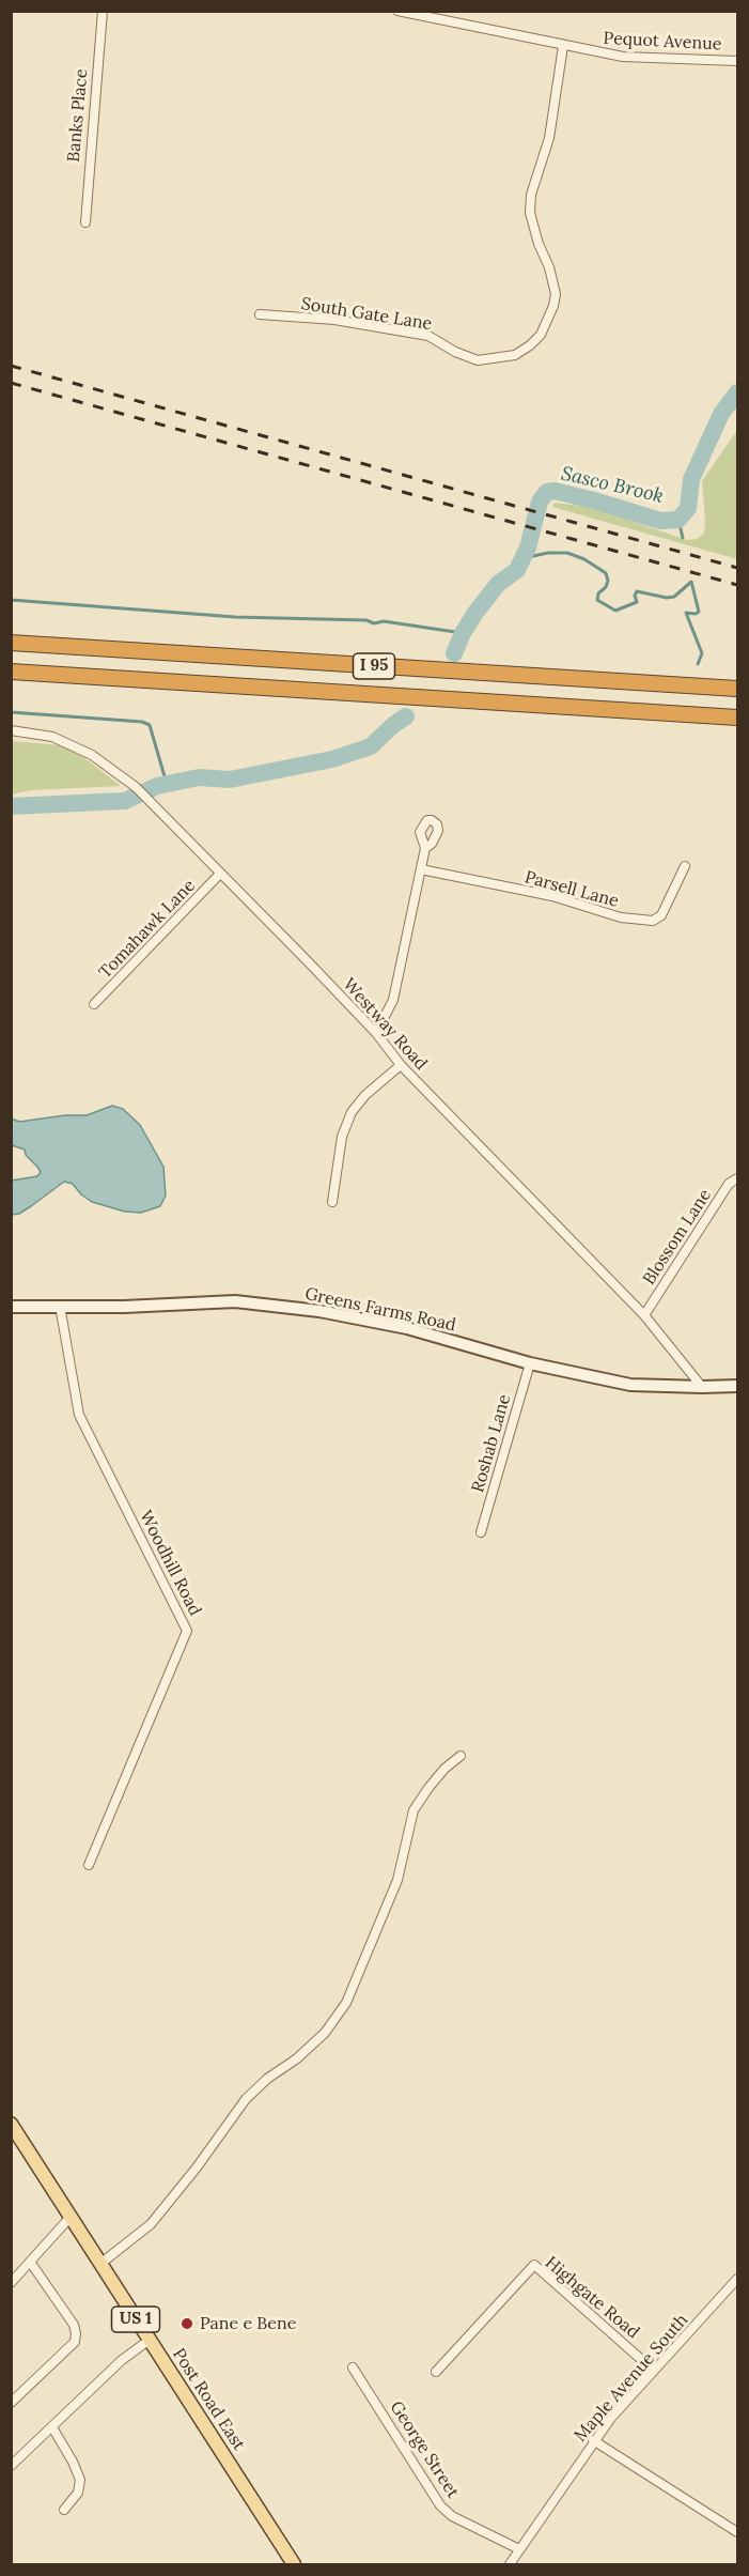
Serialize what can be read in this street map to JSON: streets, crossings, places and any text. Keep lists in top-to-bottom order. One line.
{"streets":{"highway":["I 95"],"main road":["US 1","Post Road East"],"street":["Pequot Avenue","Banks Place","South Gate Lane","Parsell Lane","Tomahawk Lane","Westway Road","Blossom Lane","Greens Farms Road","Roshab Lane","Woodhill Road","Highgate Road","Maple Avenue South","George Street"]},"crossings":[["Pequot Avenue","South Gate Lane"],["Tomahawk Lane","Westway Road"],["Westway Road","Blossom Lane"],["Westway Road","Greens Farms Road"],["Greens Farms Road","Roshab Lane"],["Greens Farms Road","Woodhill Road"],["Highgate Road","Maple Avenue South"],["Maple Avenue South","George Street"]],"water":["Sasco Brook"],"places":["Pane e Bene"]}
